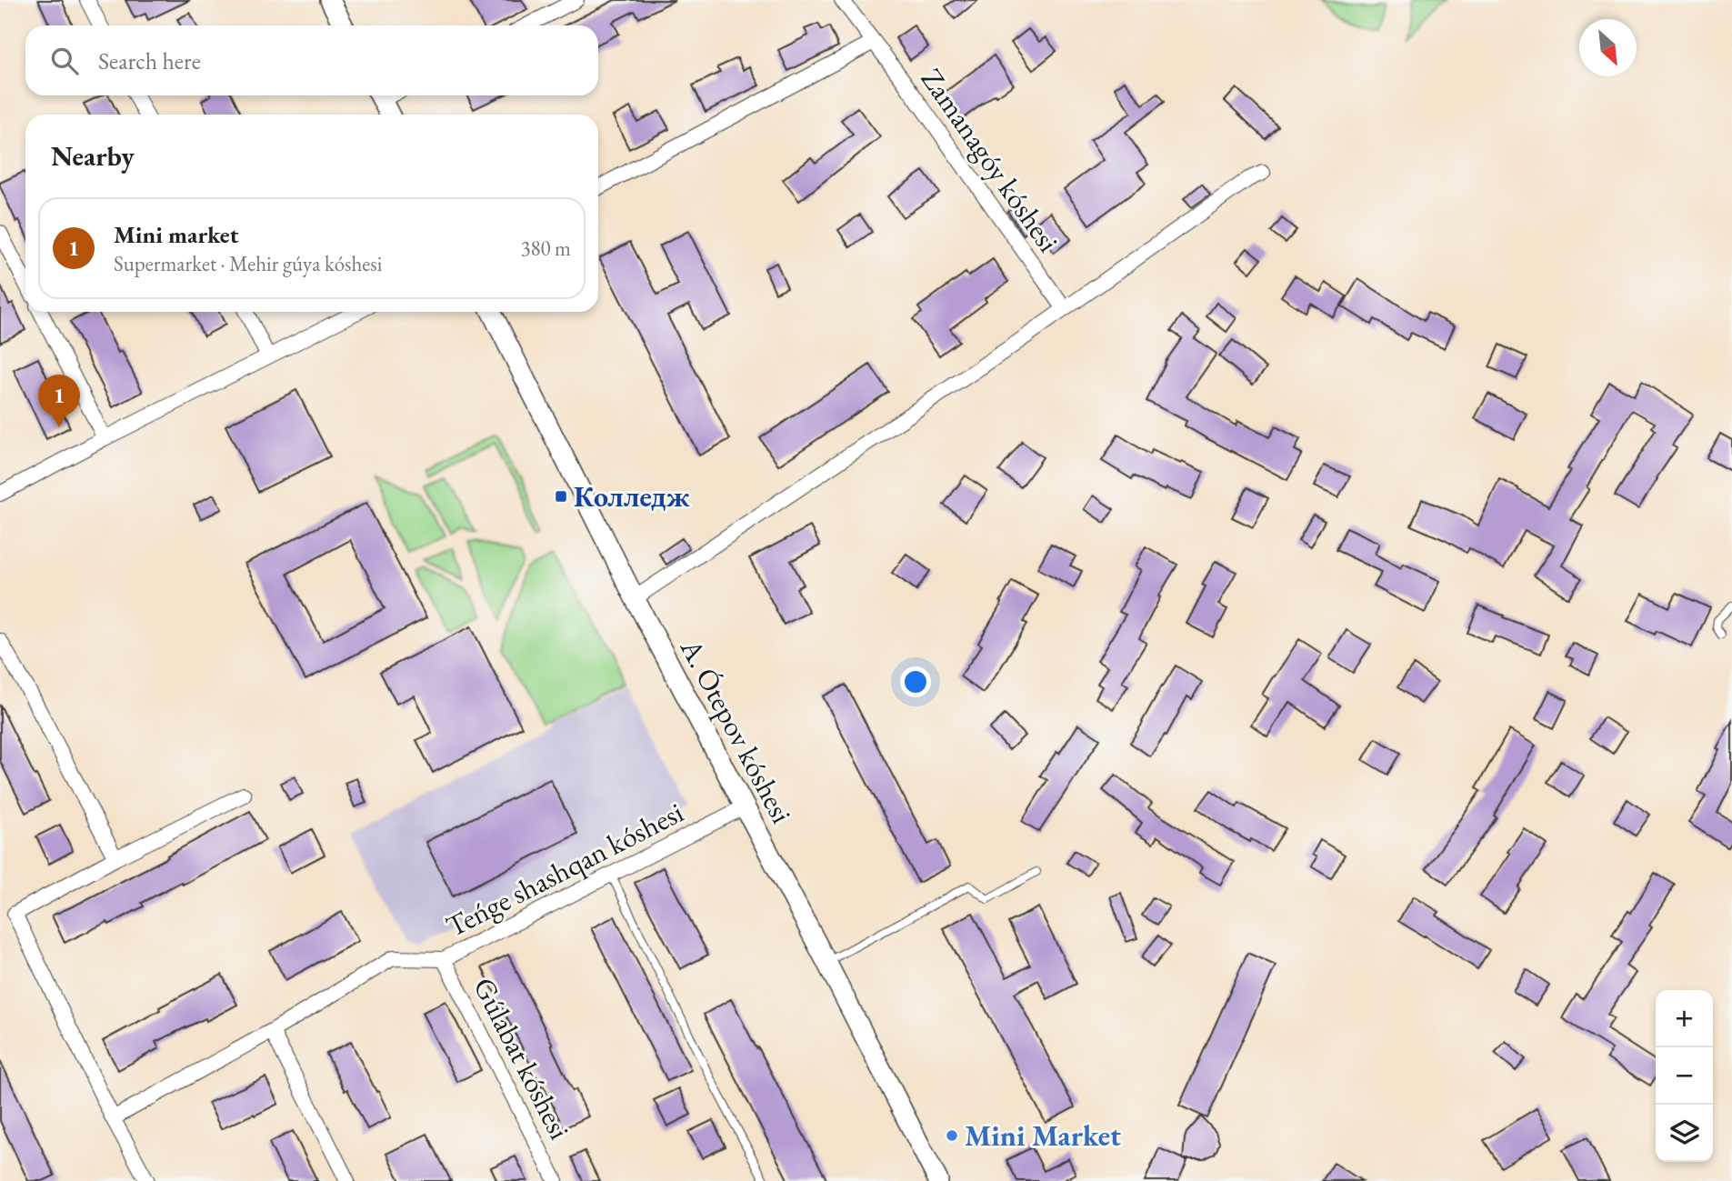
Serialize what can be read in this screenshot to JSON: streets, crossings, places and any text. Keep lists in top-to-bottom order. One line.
{"streets":{"main road":["A. Ótepov kóshesi"],"street":["Zamanagóy kóshesi","Teńge shashqan kóshesi","Gúlabat kóshesi"]},"crossings":[["A. Ótepov kóshesi","Teńge shashqan kóshesi"],["Teńge shashqan kóshesi","Gúlabat kóshesi"]],"places":{"transit":["Колледж"],"other":["Mini Market"]},"north":"bottom right","page":{"search":"Search here","heading":"Nearby","list":[{"mark":"1","name":"Mini market","note":"Supermarket · Mehir gúyа kóshesi","value":"380 m"}],"pins":"1","map_buttons":["+","−"]}}
